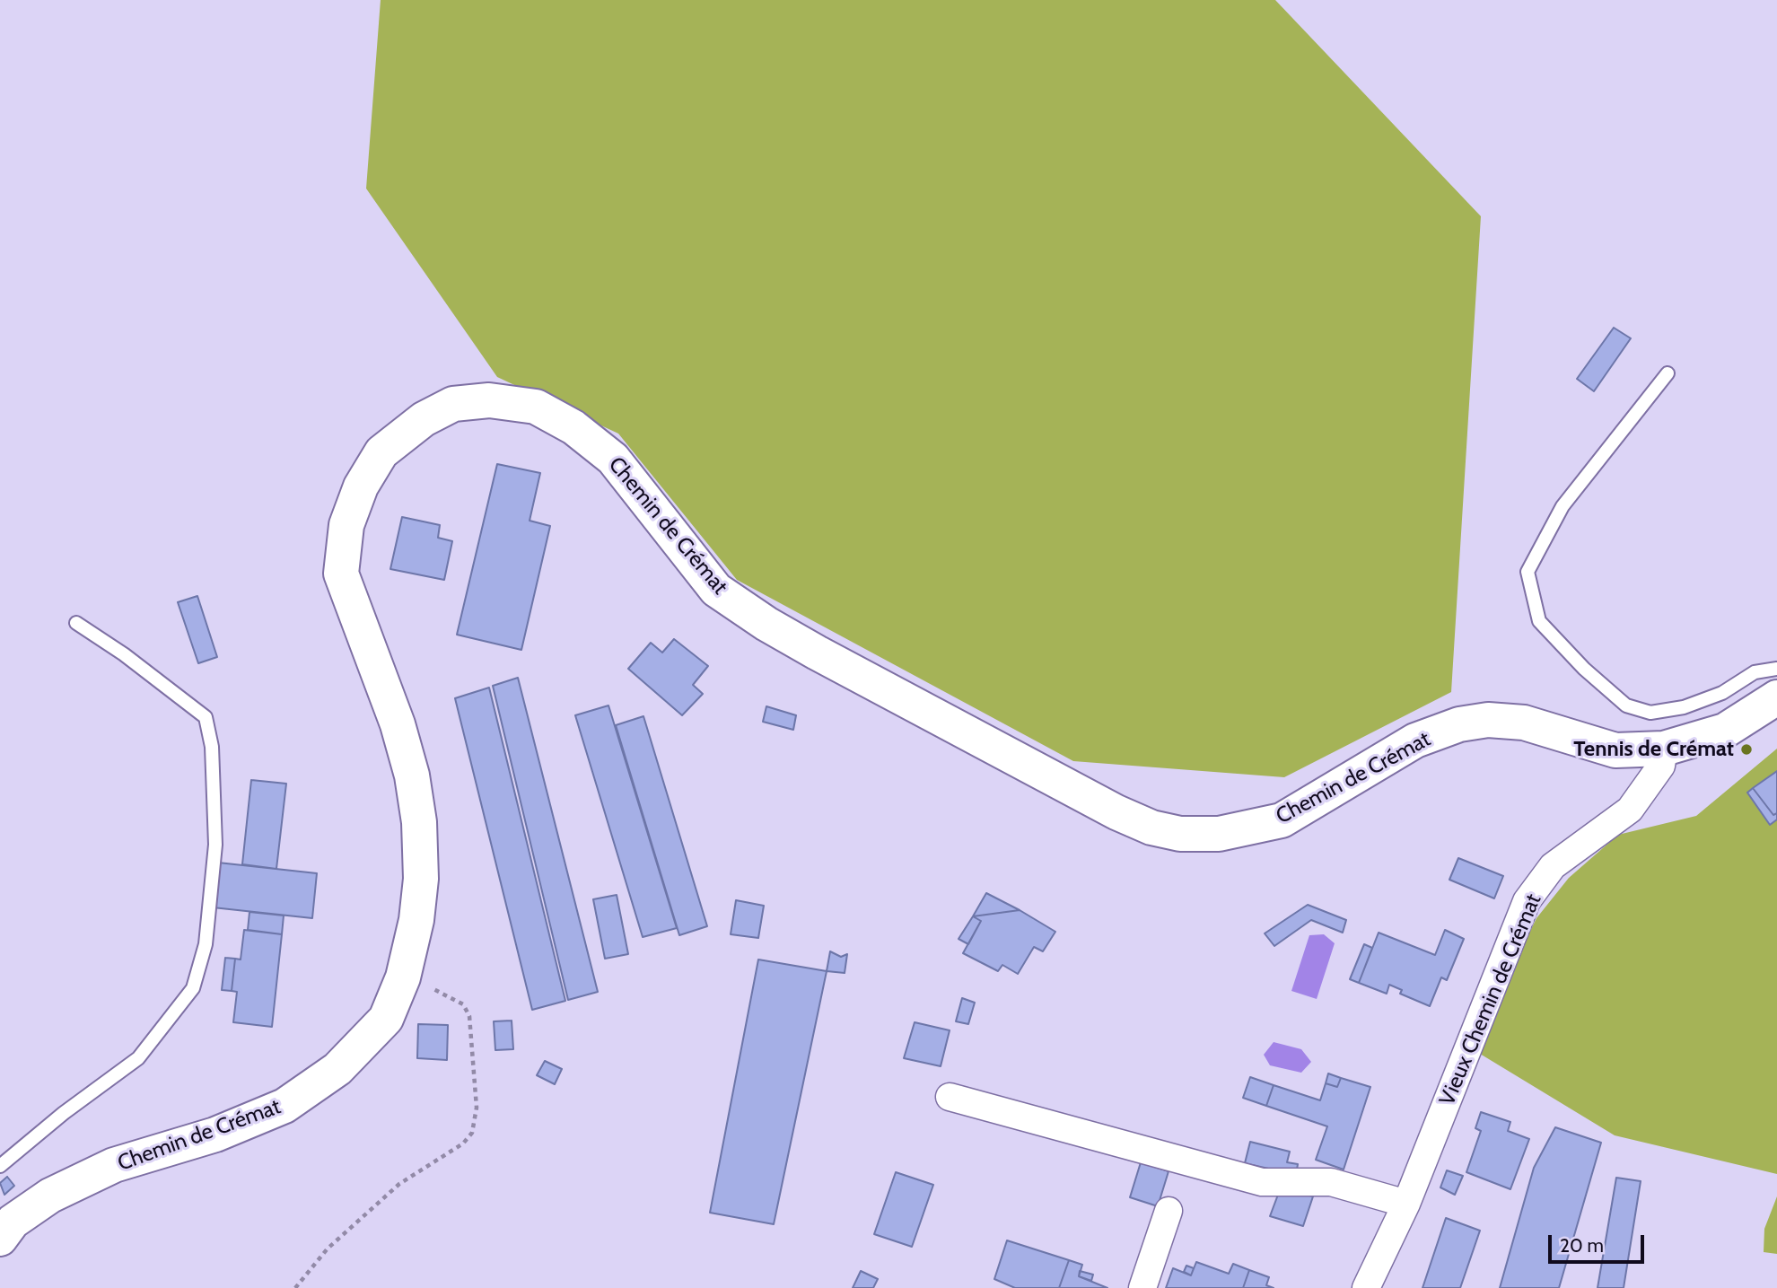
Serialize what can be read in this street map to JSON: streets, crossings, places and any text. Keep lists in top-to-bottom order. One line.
{"streets":{"street":["Chemin de Crémat","Vieux Chemin de Crémat"]},"crossings":[["Chemin de Crémat","Vieux Chemin de Crémat"]],"places":["Tennis de Crémat"],"scale_bar":"20 m"}
